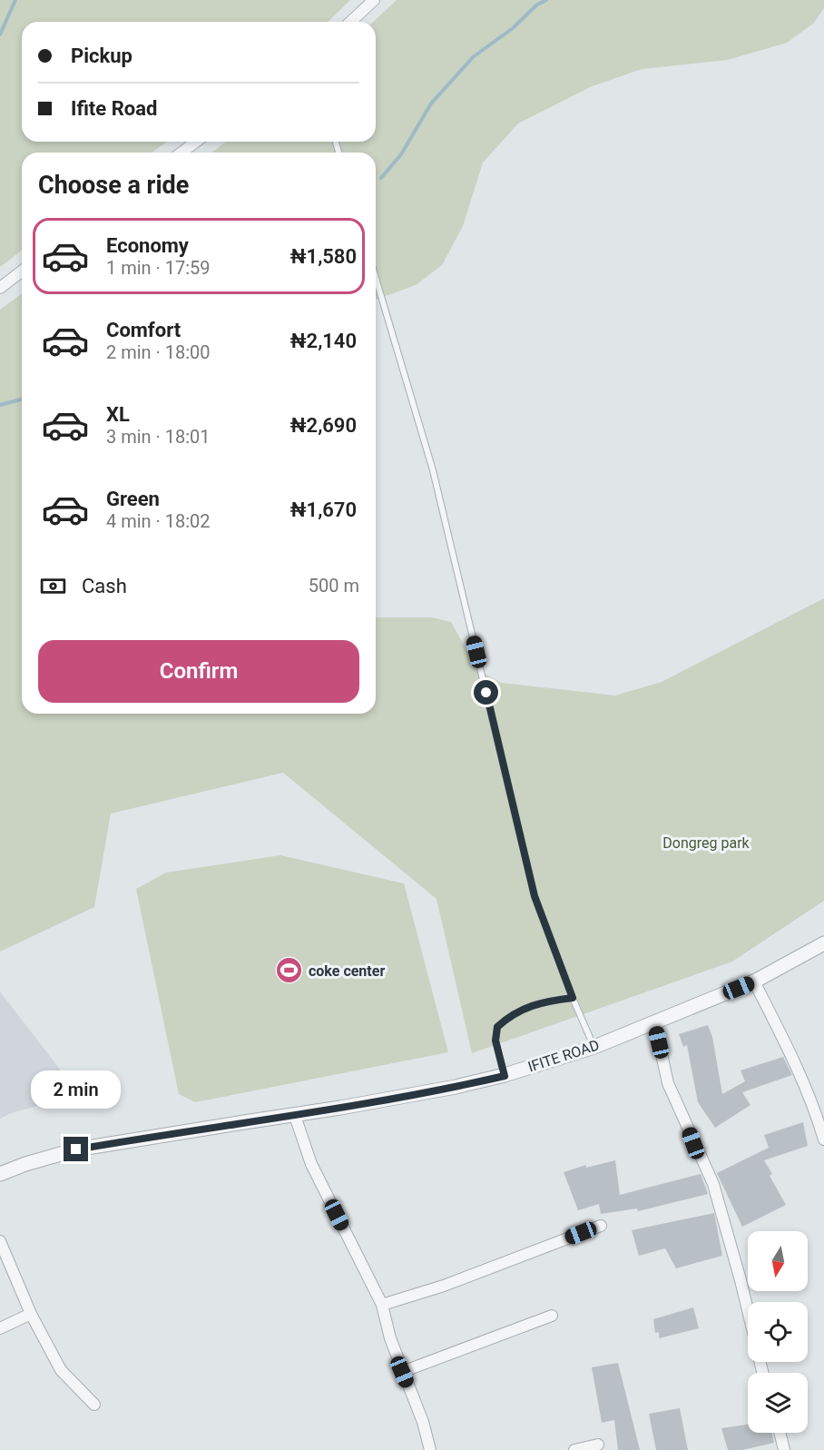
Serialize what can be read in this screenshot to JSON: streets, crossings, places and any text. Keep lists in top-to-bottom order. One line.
{"streets":{"street":["IFITE ROAD"]},"parks":["Dongreg park"],"places":{"sports":["coke center"]},"north":"bottom","page":{"banner":["Pickup","Ifite Road"],"heading":"Choose a ride","list":[{"name":"Economy","note":"1 min · 17:59","value":"₦1,580"},{"name":"Comfort","note":"2 min · 18:00","value":"₦2,140"},{"name":"XL","note":"3 min · 18:01","value":"₦2,690"},{"name":"Green","note":"4 min · 18:02","value":"₦1,670"}],"pay":["Cash","500 m"],"buttons":"Confirm","bubble":"2 min"}}
